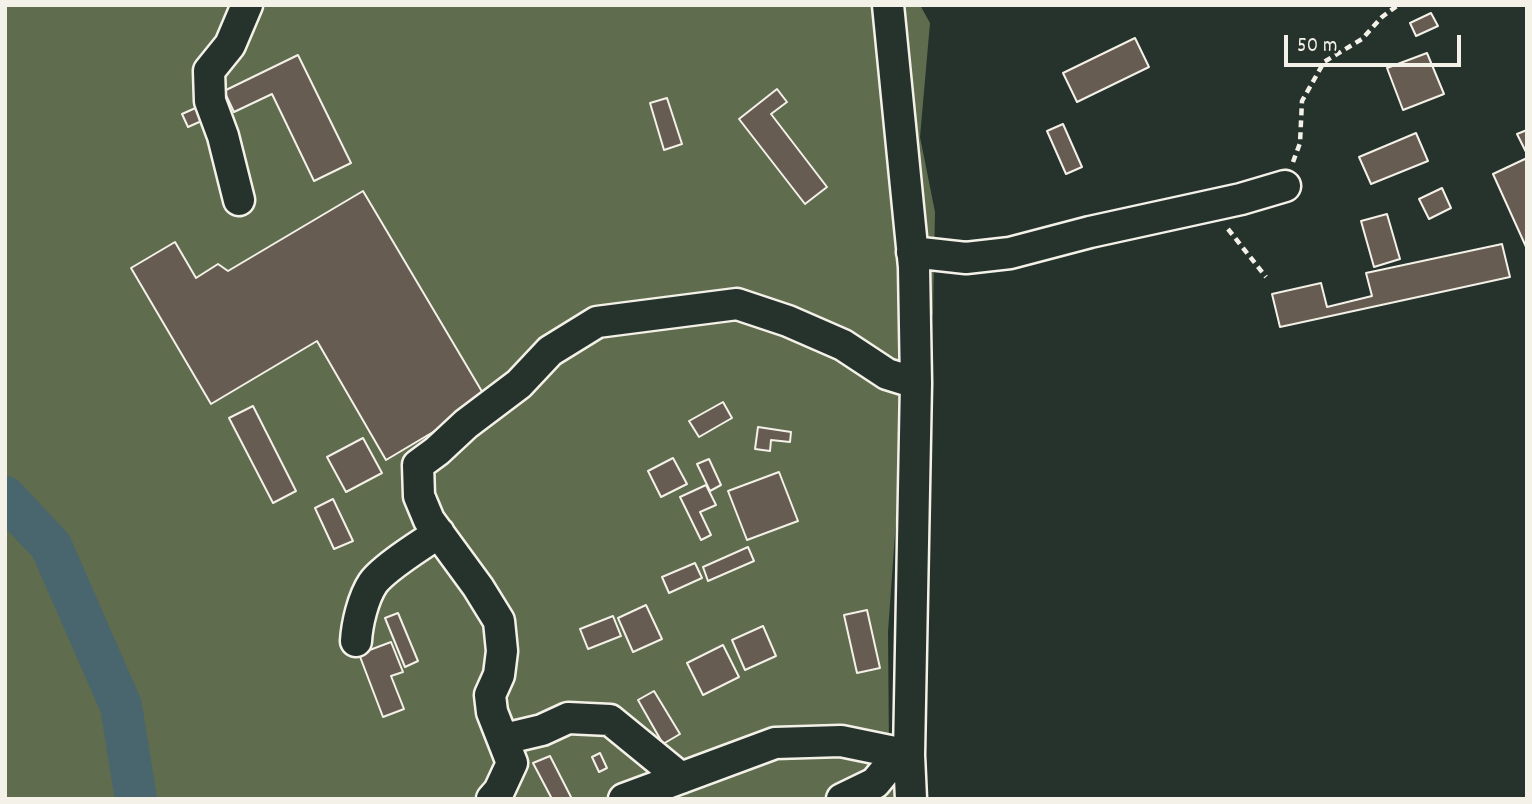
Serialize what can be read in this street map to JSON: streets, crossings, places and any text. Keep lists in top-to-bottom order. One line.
{"scale_bar":"50 m"}
